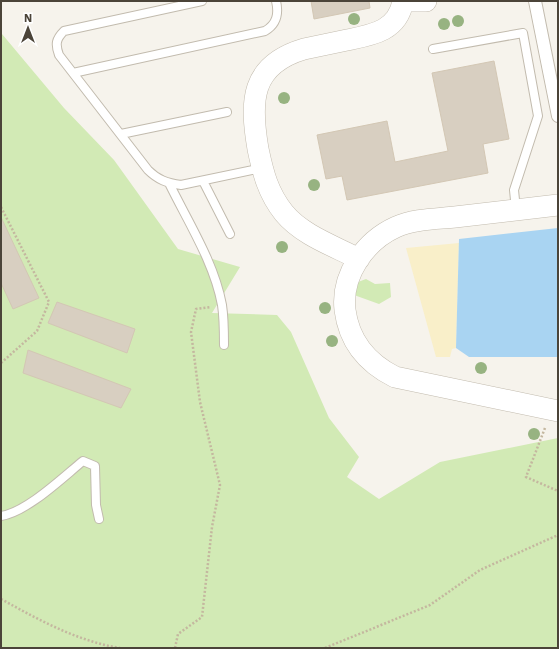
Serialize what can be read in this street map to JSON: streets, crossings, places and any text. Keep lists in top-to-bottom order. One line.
{"north":"top"}
